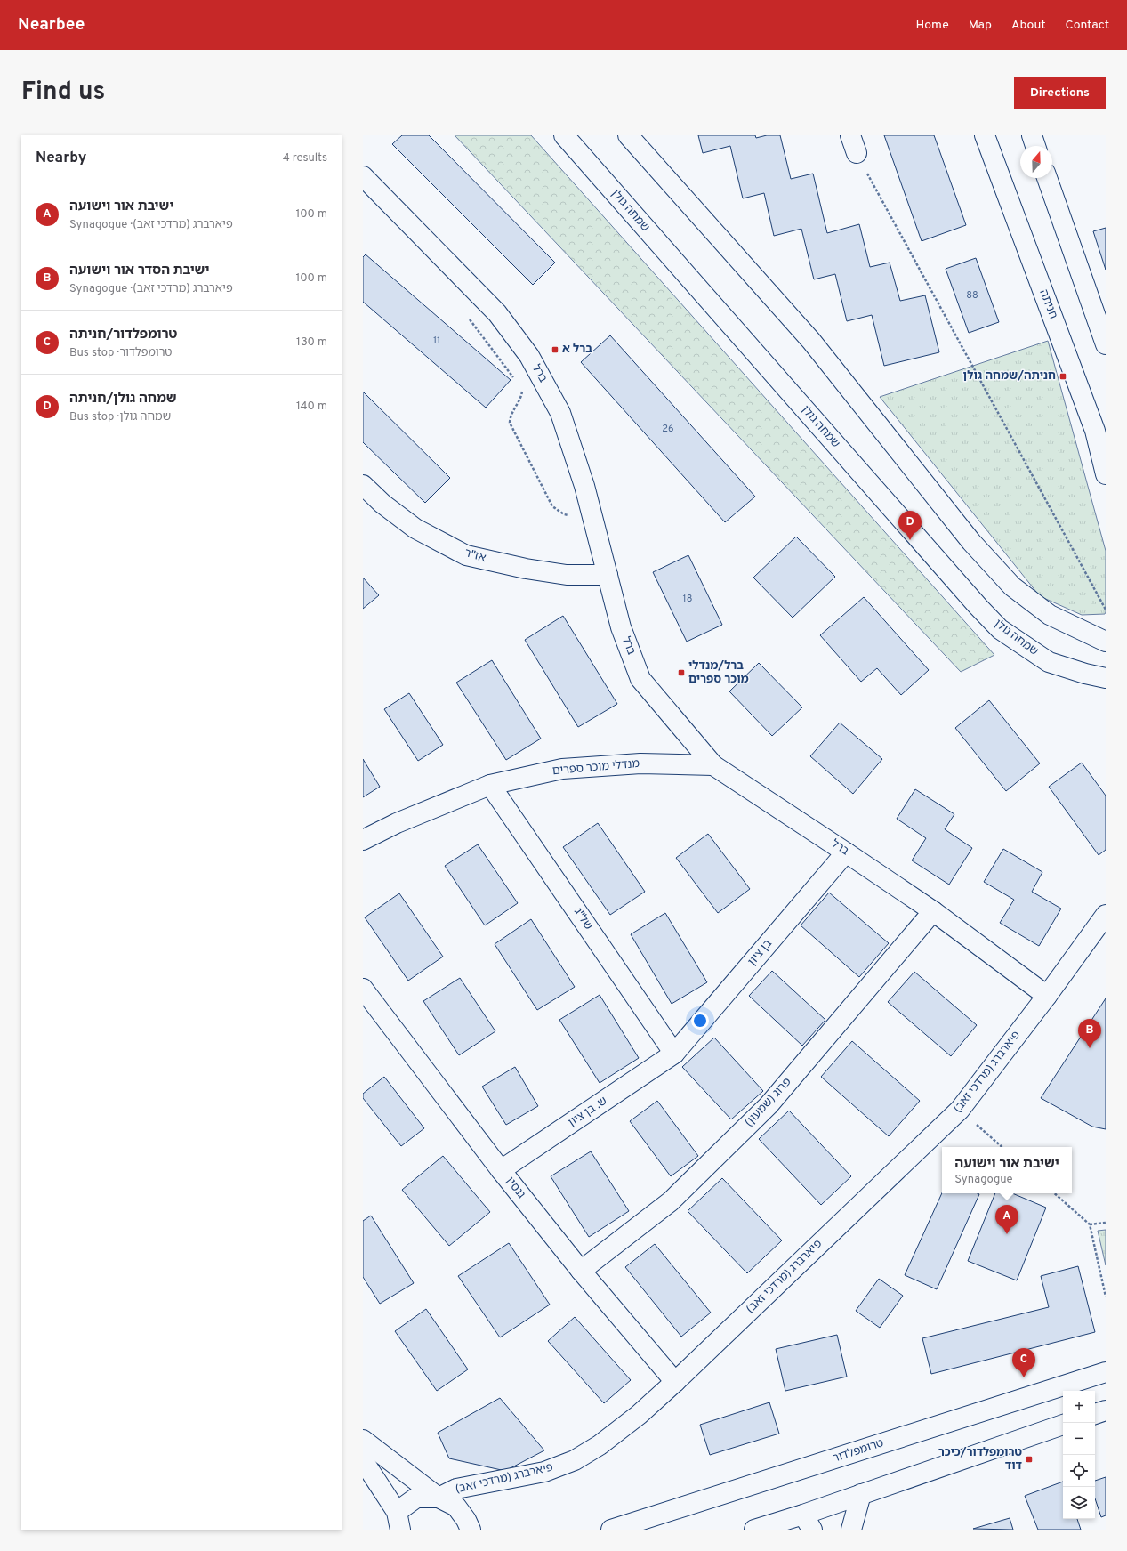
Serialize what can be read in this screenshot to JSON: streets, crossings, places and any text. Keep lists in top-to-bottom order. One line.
{"streets":{"street":["שמחה גולן","חניתה","ברל","אז\"ר","מנדלי מוכר ספרים","של\"ג","בן ציון","פיארברג (מרדכי זאב)","פרוג (שמעון)","ש. בן ציון","גנסין","טרומפלדור"]},"crossings":[["ברל","אז\"ר"],["ברל","מנדלי מוכר ספרים"],["ברל","בן ציון"],["ברל","פיארברג (מרדכי זאב)"],["ברל","פרוג (שמעון)"],["מנדלי מוכר ספרים","של\"ג"],["של\"ג","בן ציון"],["של\"ג","ש. בן ציון"],["בן ציון","ש. בן ציון"],["פיארברג (מרדכי זאב)","גנסין"],["פרוג (שמעון)","גנסין"],["ש. בן ציון","גנסין"]],"places":{"transit":["ברל א","חניתה/שמחה גולן","ברל/מנדלי מוכר ספרים","טרומפלדור/כיכר דוד"]},"house_numbers":["88","11","26","18"],"north":"top","page":{"header":"Nearbee","nav":["Home","Map","About","Contact"],"title":"Find us","buttons":"Directions","heading":["Nearby","4 results"],"list":[{"mark":"A","name":"ישיבת אור וישועה","note":"Synagogue · פיארברג (מרדכי זאב)","value":"100 m"},{"mark":"B","name":"ישיבת הסדר אור וישועה","note":"Synagogue · פיארברג (מרדכי זאב)","value":"100 m"},{"mark":"C","name":"טרומפלדור/חניתה","note":"Bus stop · טרומפלדור","value":"130 m"},{"mark":"D","name":"שמחה גולן/חניתה","note":"Bus stop · שמחה גולן","value":"140 m"}],"pins":["D","B","A","C"],"popup":["ישיבת אור וישועה","Synagogue"],"map_buttons":["+","−"]}}
